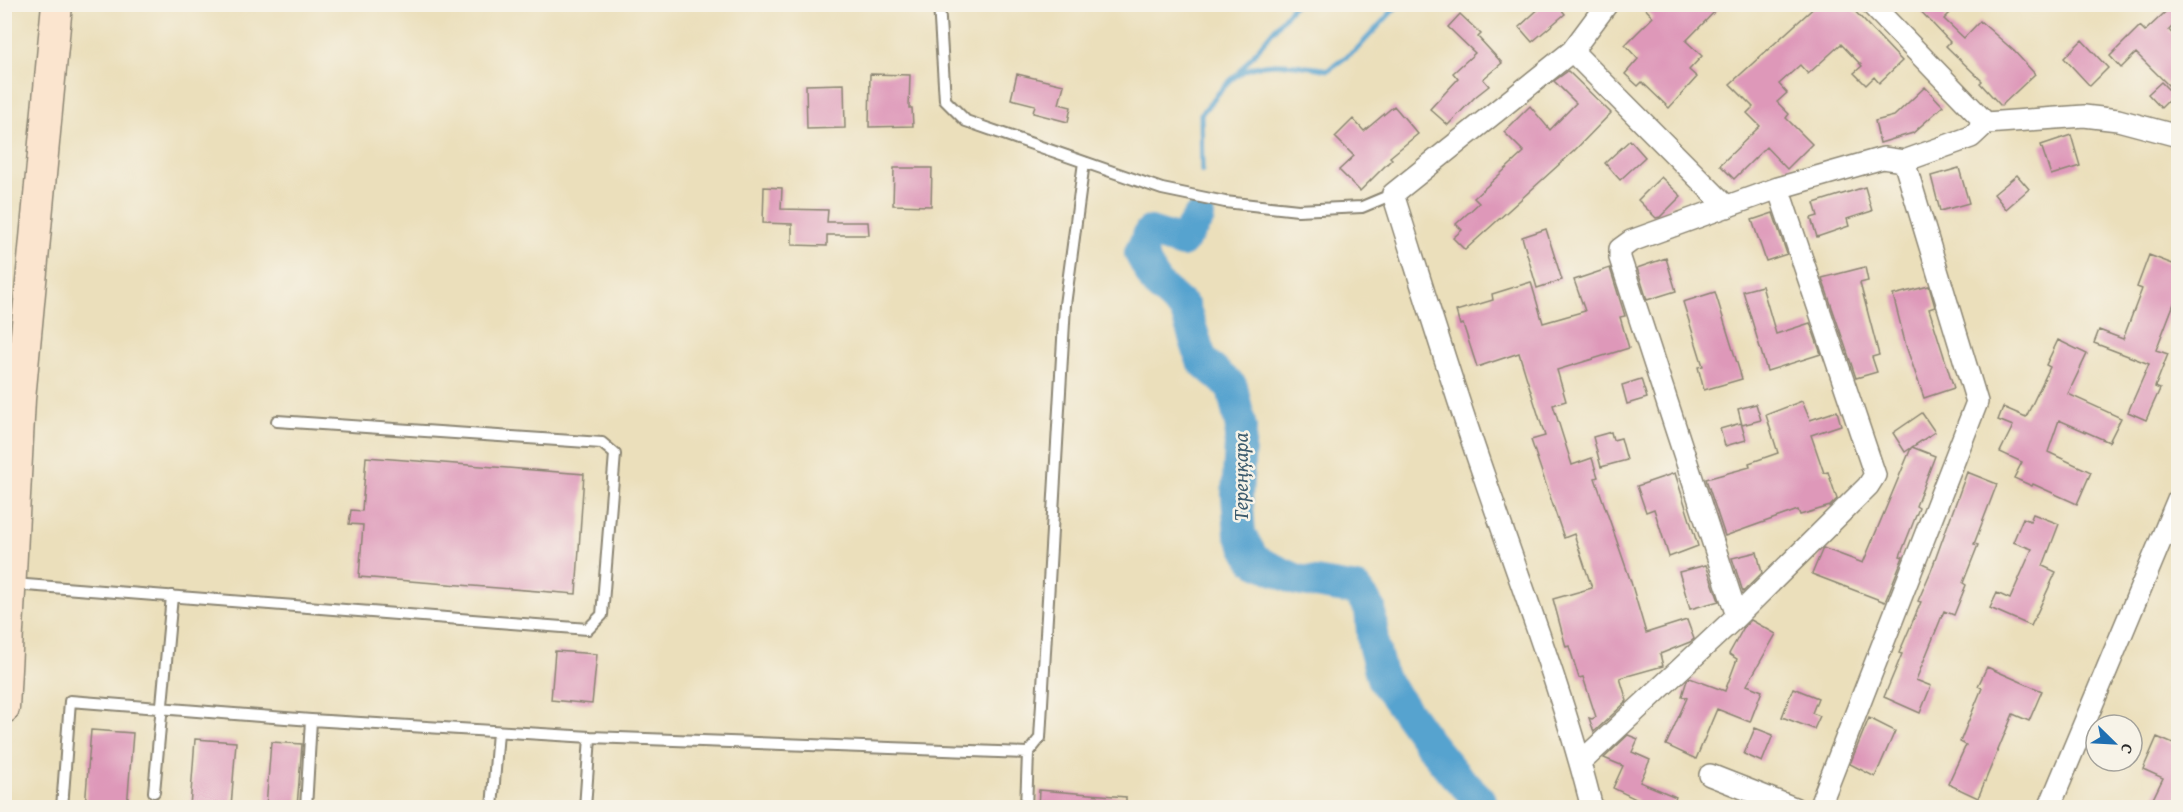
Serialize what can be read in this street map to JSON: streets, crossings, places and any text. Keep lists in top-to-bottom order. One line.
{"water":["Тереңқара"],"north":"bottom right"}
